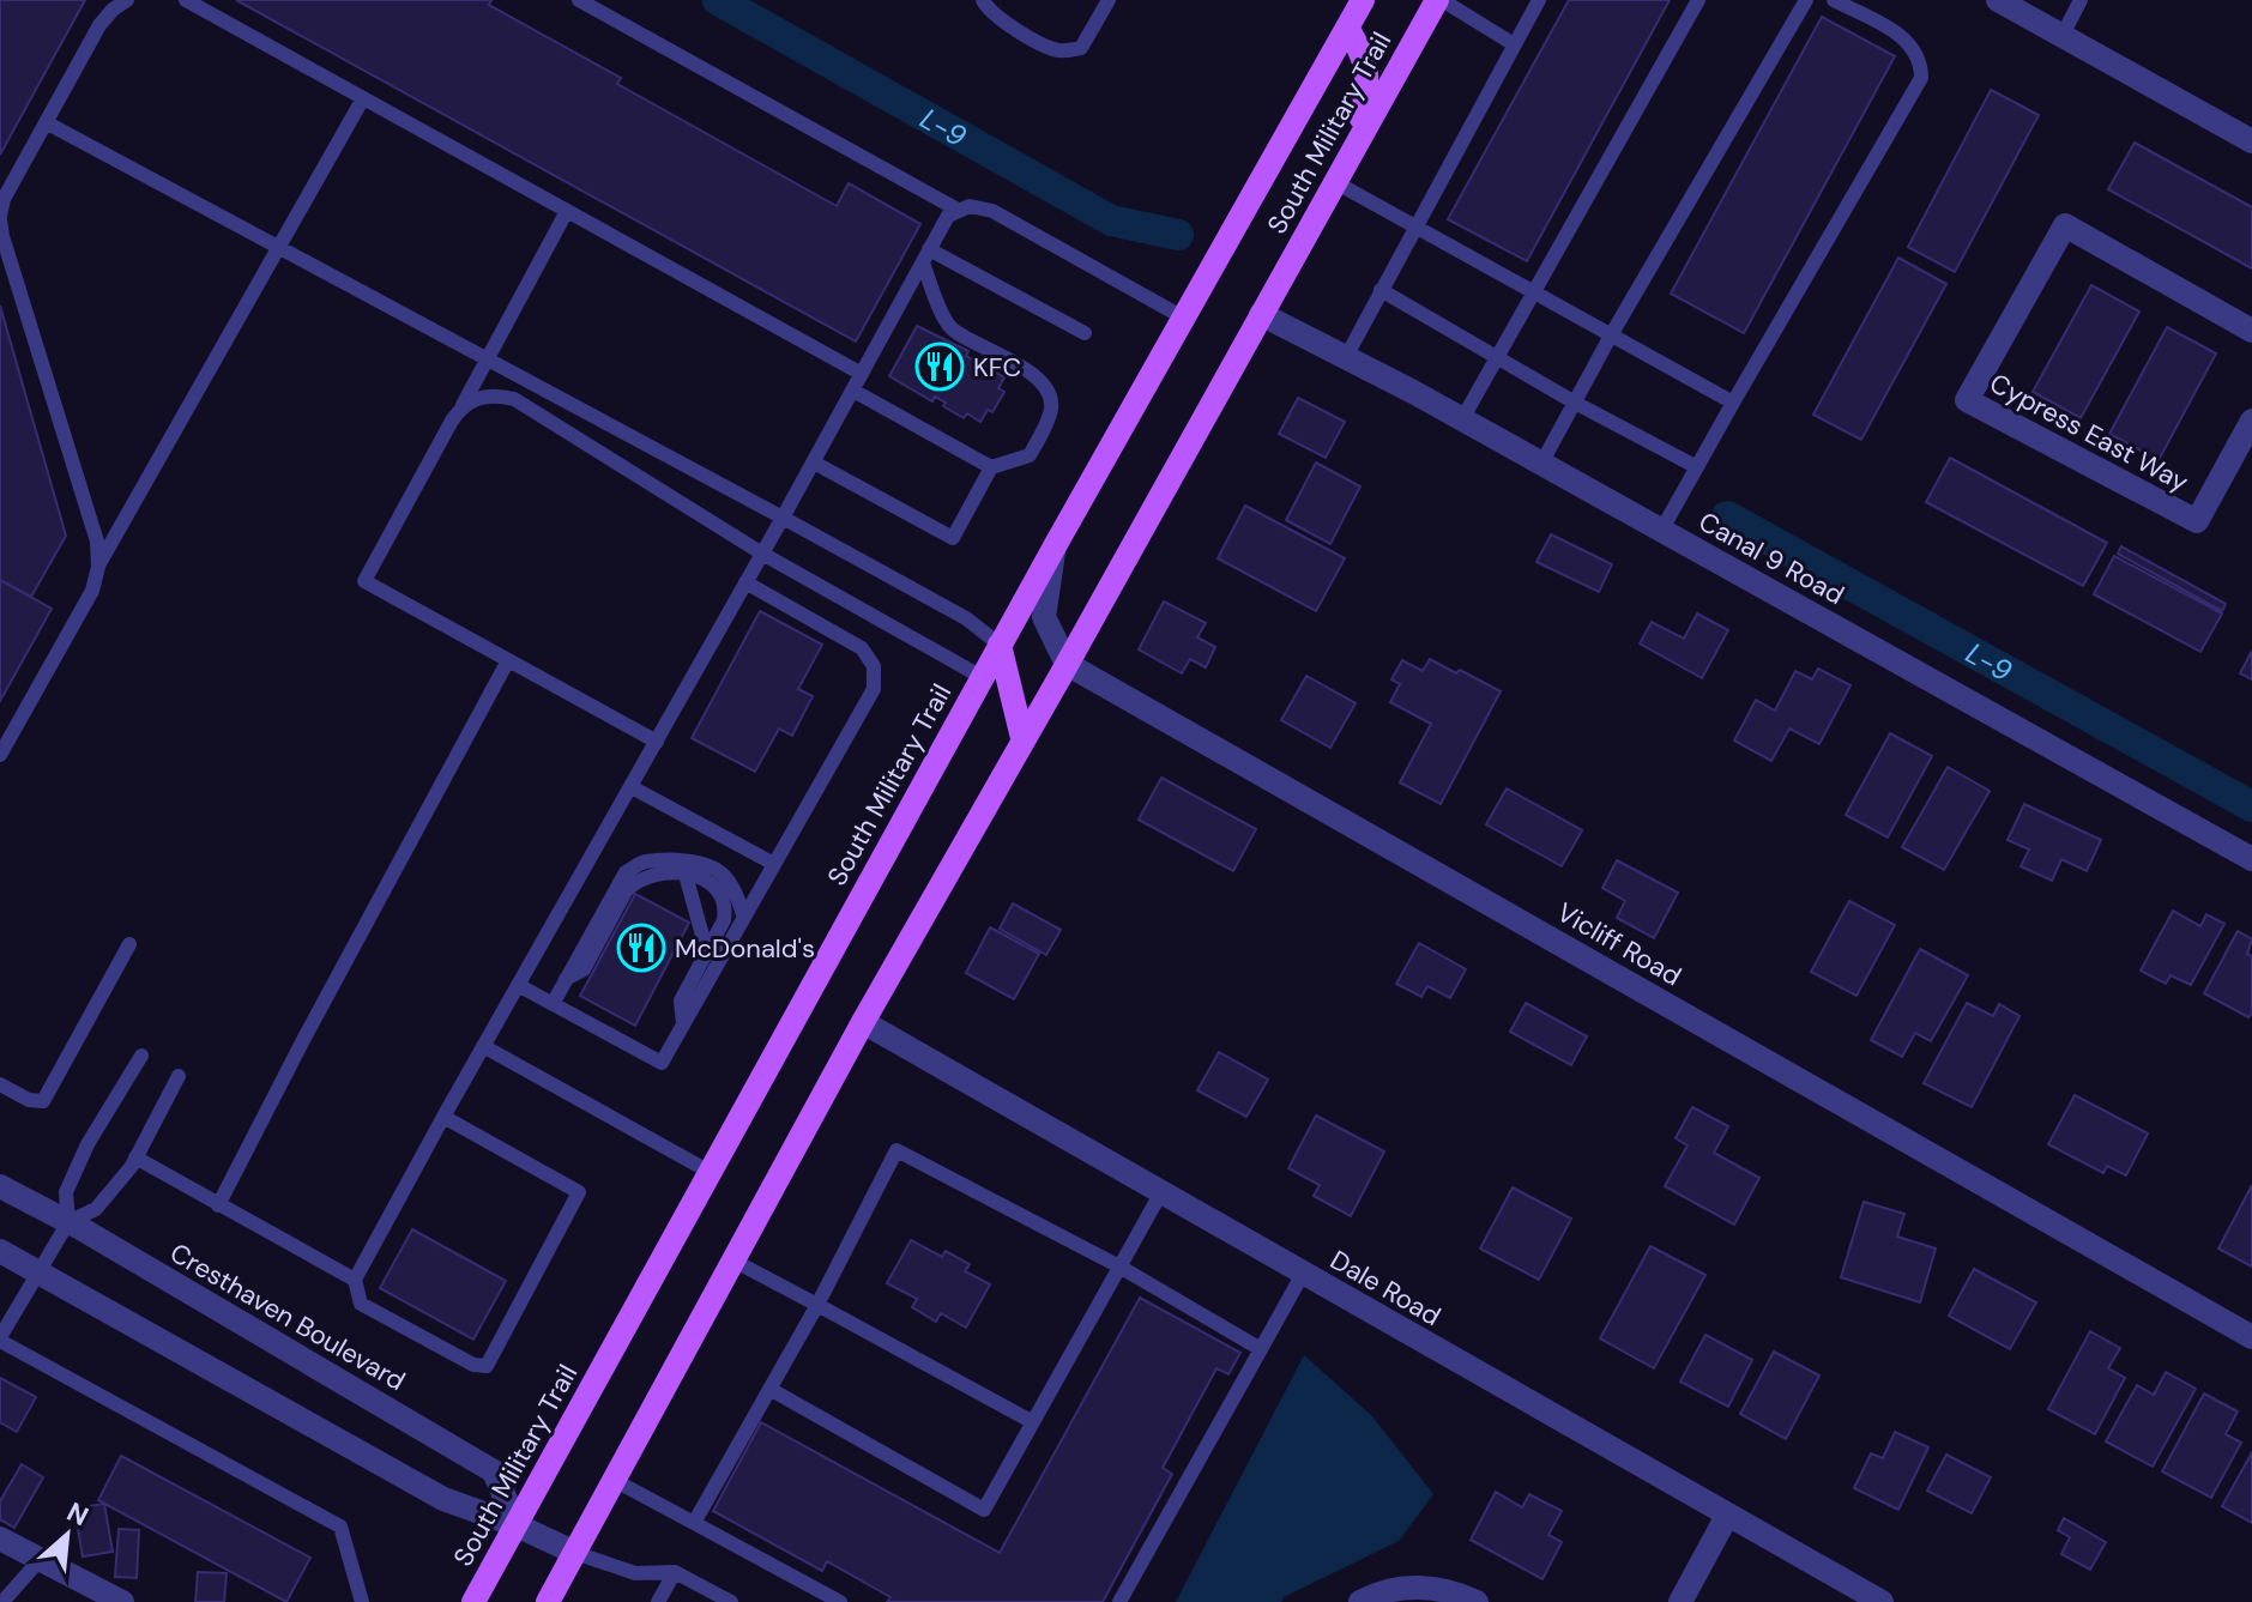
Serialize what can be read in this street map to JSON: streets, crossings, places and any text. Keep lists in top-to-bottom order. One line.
{"streets":{"main road":["South Military Trail"],"street":["Cypress East Way","Canal 9 Road","Vicliff Road","Dale Road","Cresthaven Boulevard"]},"crossings":[["South Military Trail","Canal 9 Road"],["South Military Trail","Vicliff Road"],["South Military Trail","Dale Road"],["South Military Trail","Cresthaven Boulevard"]],"water":["L-9"],"places":{"restaurant":["KFC","McDonald's"]},"north":"top right"}
